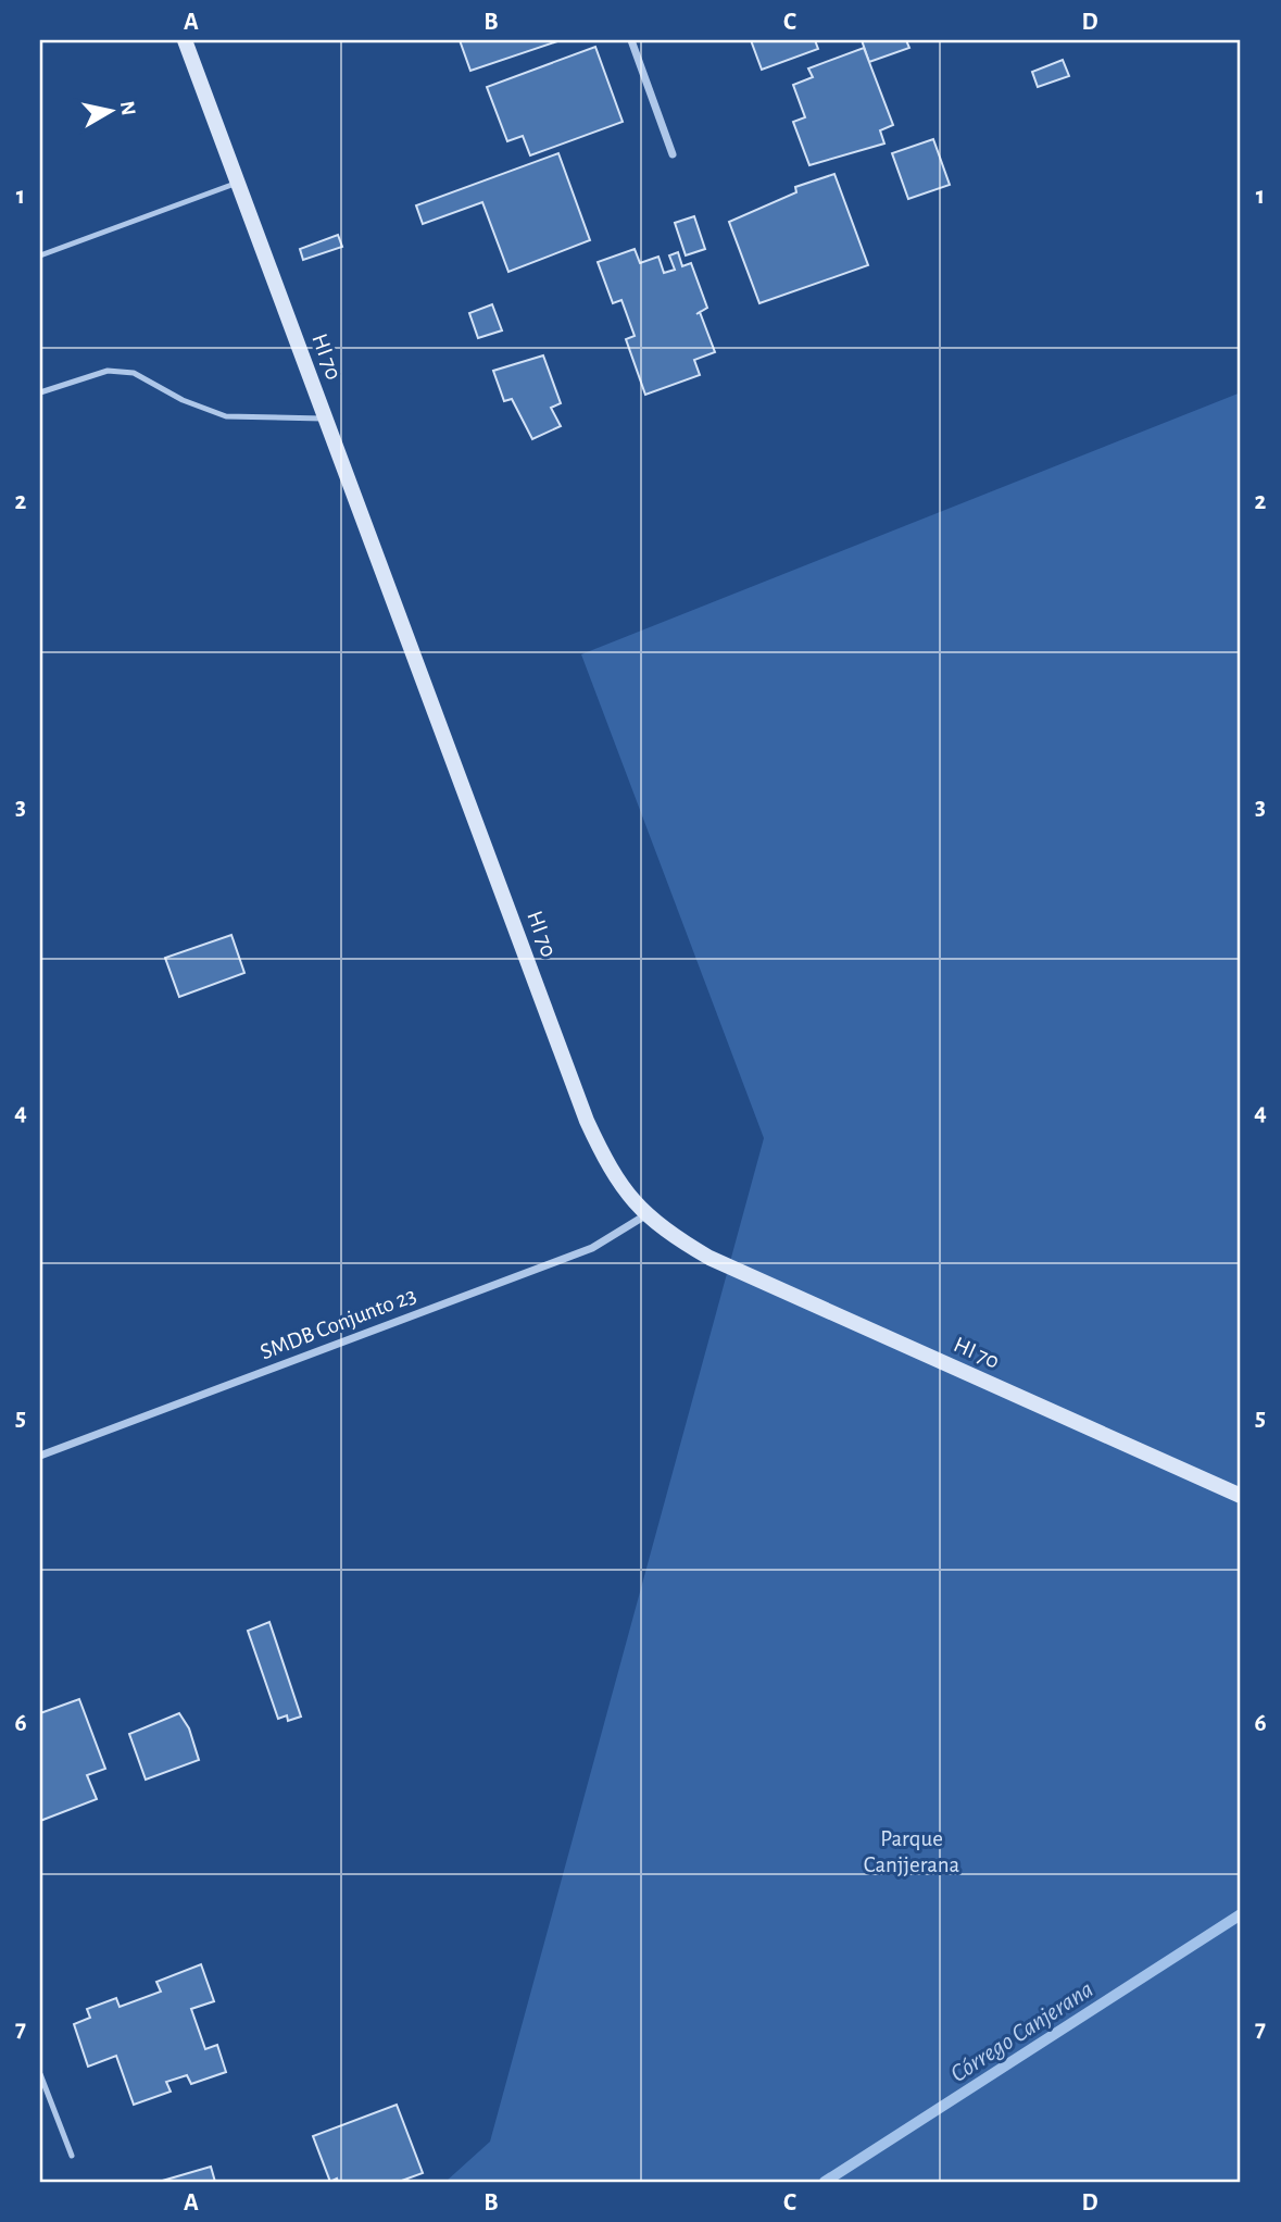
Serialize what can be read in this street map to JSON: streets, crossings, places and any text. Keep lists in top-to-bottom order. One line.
{"streets":{"street":["HI 70","SMDB Conjunto 23"]},"crossings":[["HI 70","SMDB Conjunto 23"]],"water":["Córrego Canjerana"],"parks":["Parque Canjjerana"],"north":"right","grid":{"columns":["A","B","C","D"],"rows":["1","2","3","4","5","6","7"]}}
